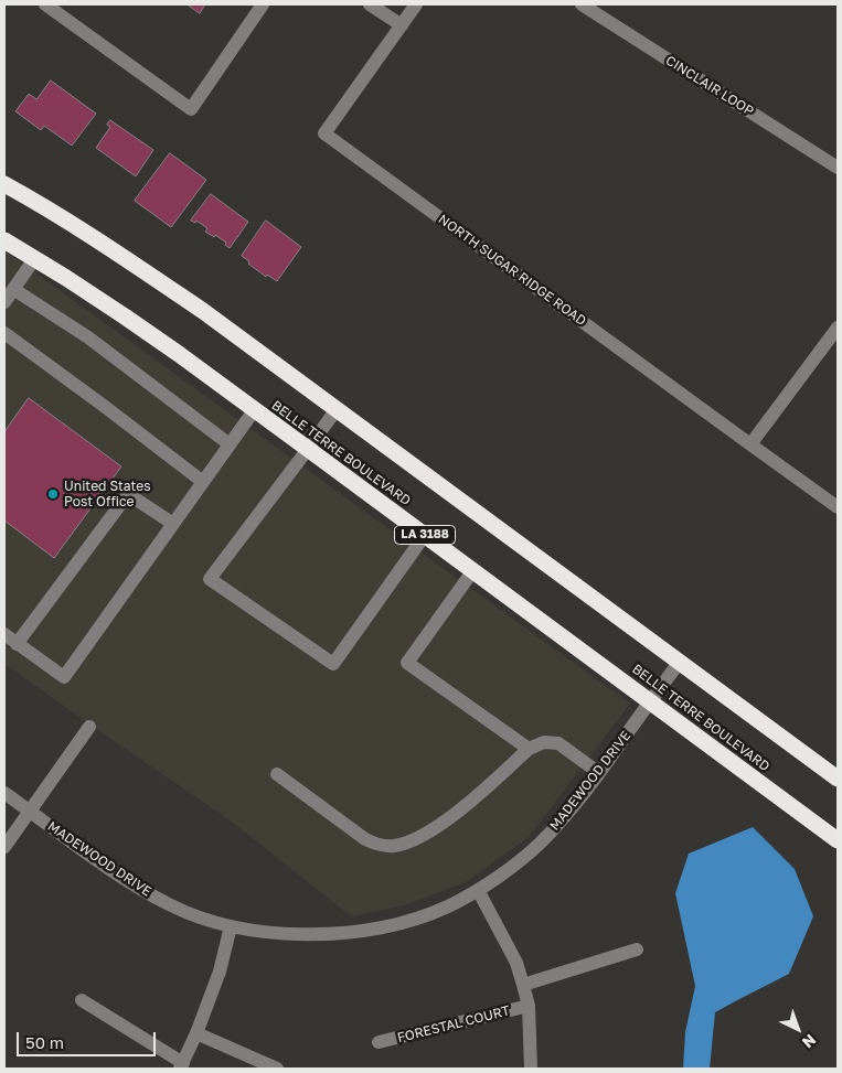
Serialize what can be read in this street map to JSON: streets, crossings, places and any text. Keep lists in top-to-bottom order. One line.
{"streets":{"highway":["BELLE TERRE BOULEVARD","LA 3188"],"street":["CINCLAIR LOOP","NORTH SUGAR RIDGE ROAD","MADEWOOD DRIVE","FORESTAL COURT"]},"crossings":[["BELLE TERRE BOULEVARD","MADEWOOD DRIVE"]],"places":["United States Post Office"],"scale_bar":"50 m","north":"bottom right"}
